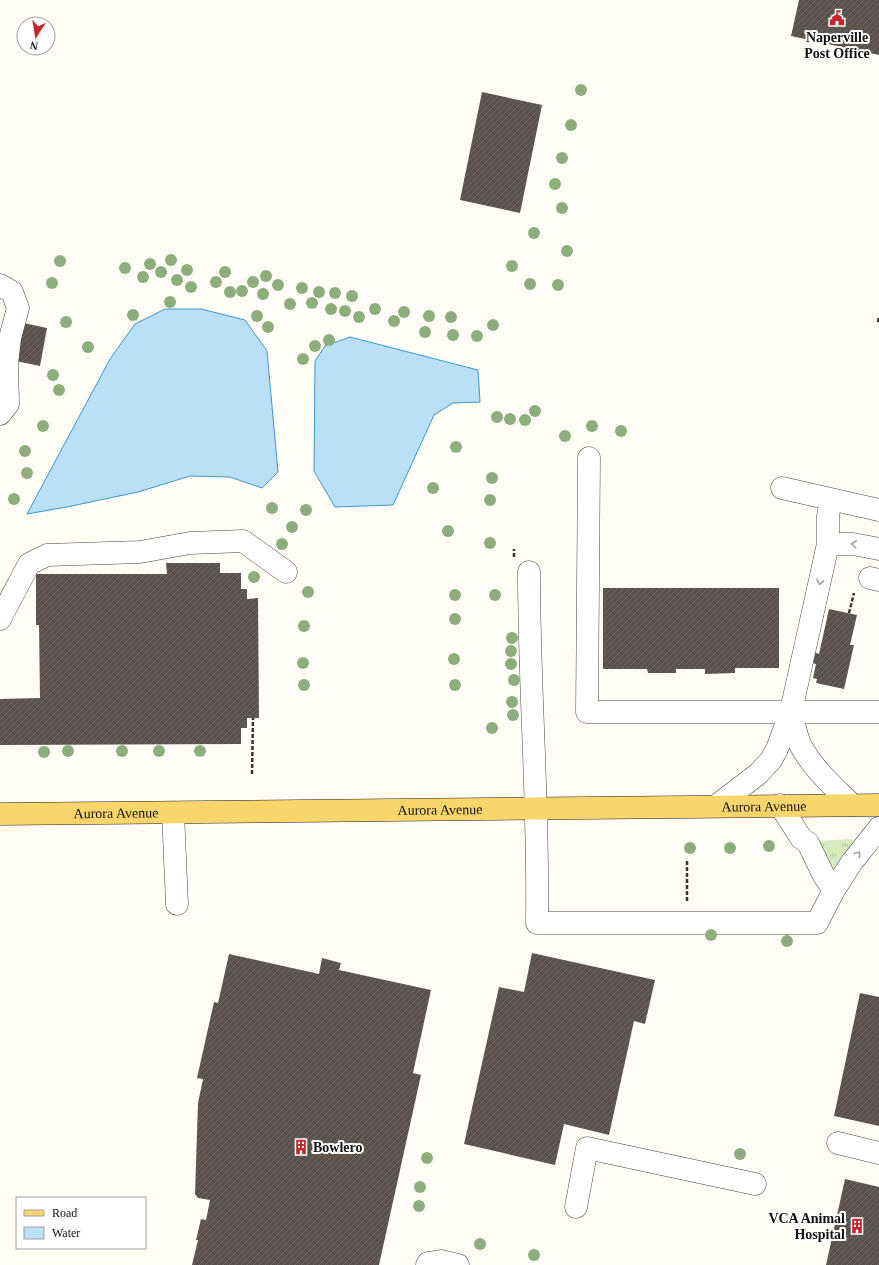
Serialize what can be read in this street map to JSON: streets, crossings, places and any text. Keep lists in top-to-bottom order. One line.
{"streets":{"main road":["Aurora Avenue"]},"places":{"public building":["Naperville Post Office"],"building":["Bowlero","VCA Animal Hospital"]},"legend":["Road","Water"],"north":"bottom"}
